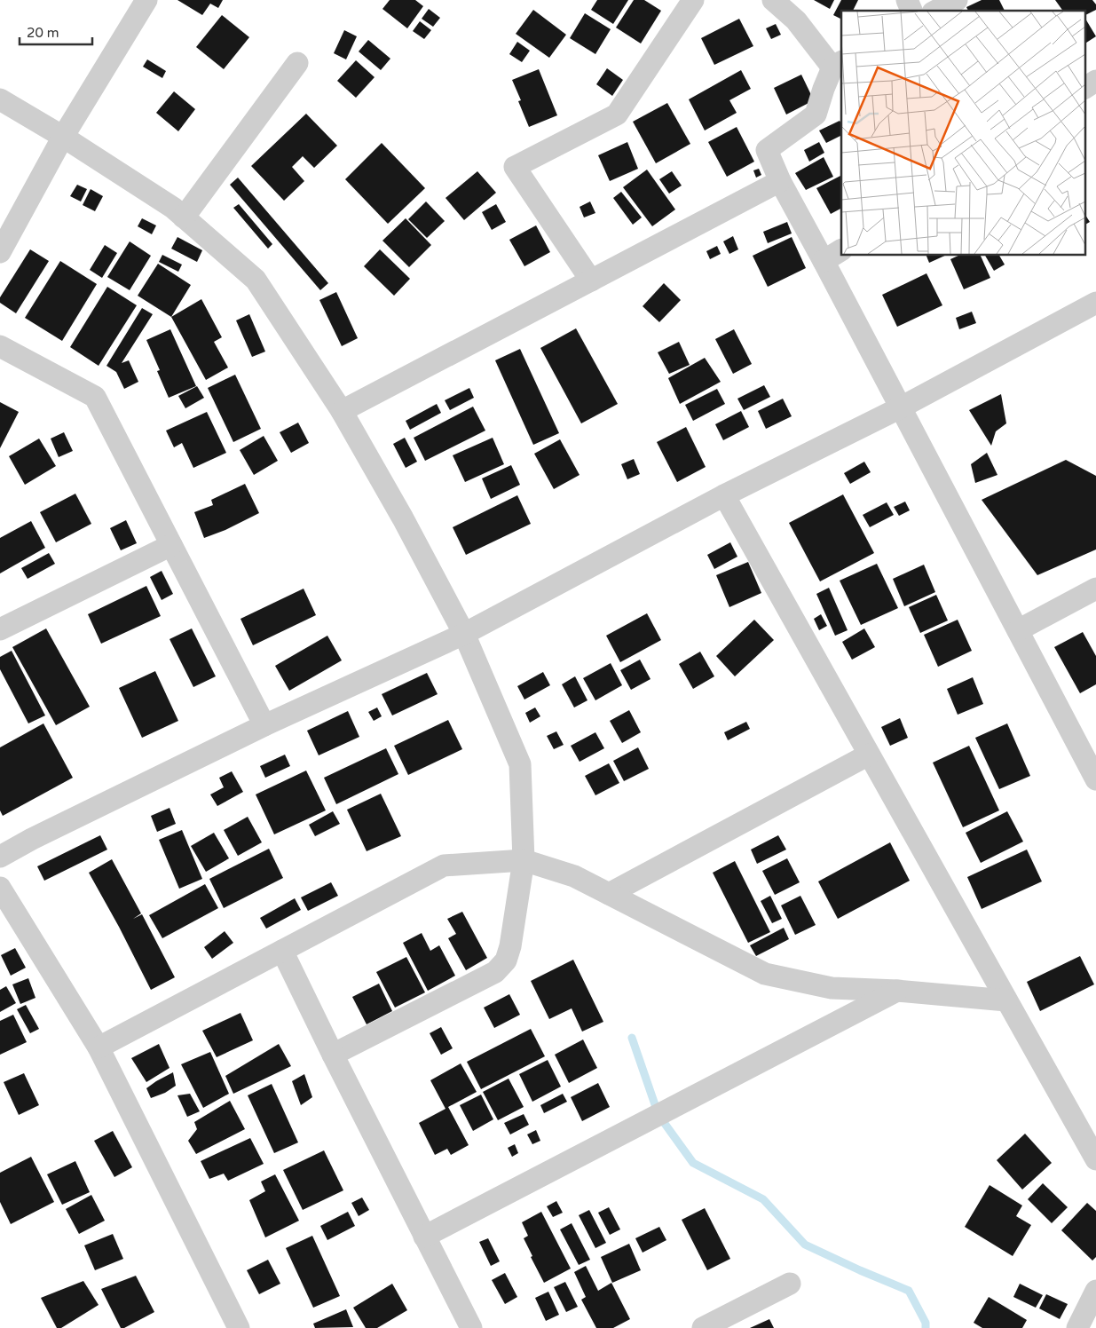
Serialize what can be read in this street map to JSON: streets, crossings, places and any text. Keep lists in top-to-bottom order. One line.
{"scale_bar":"20 m"}
